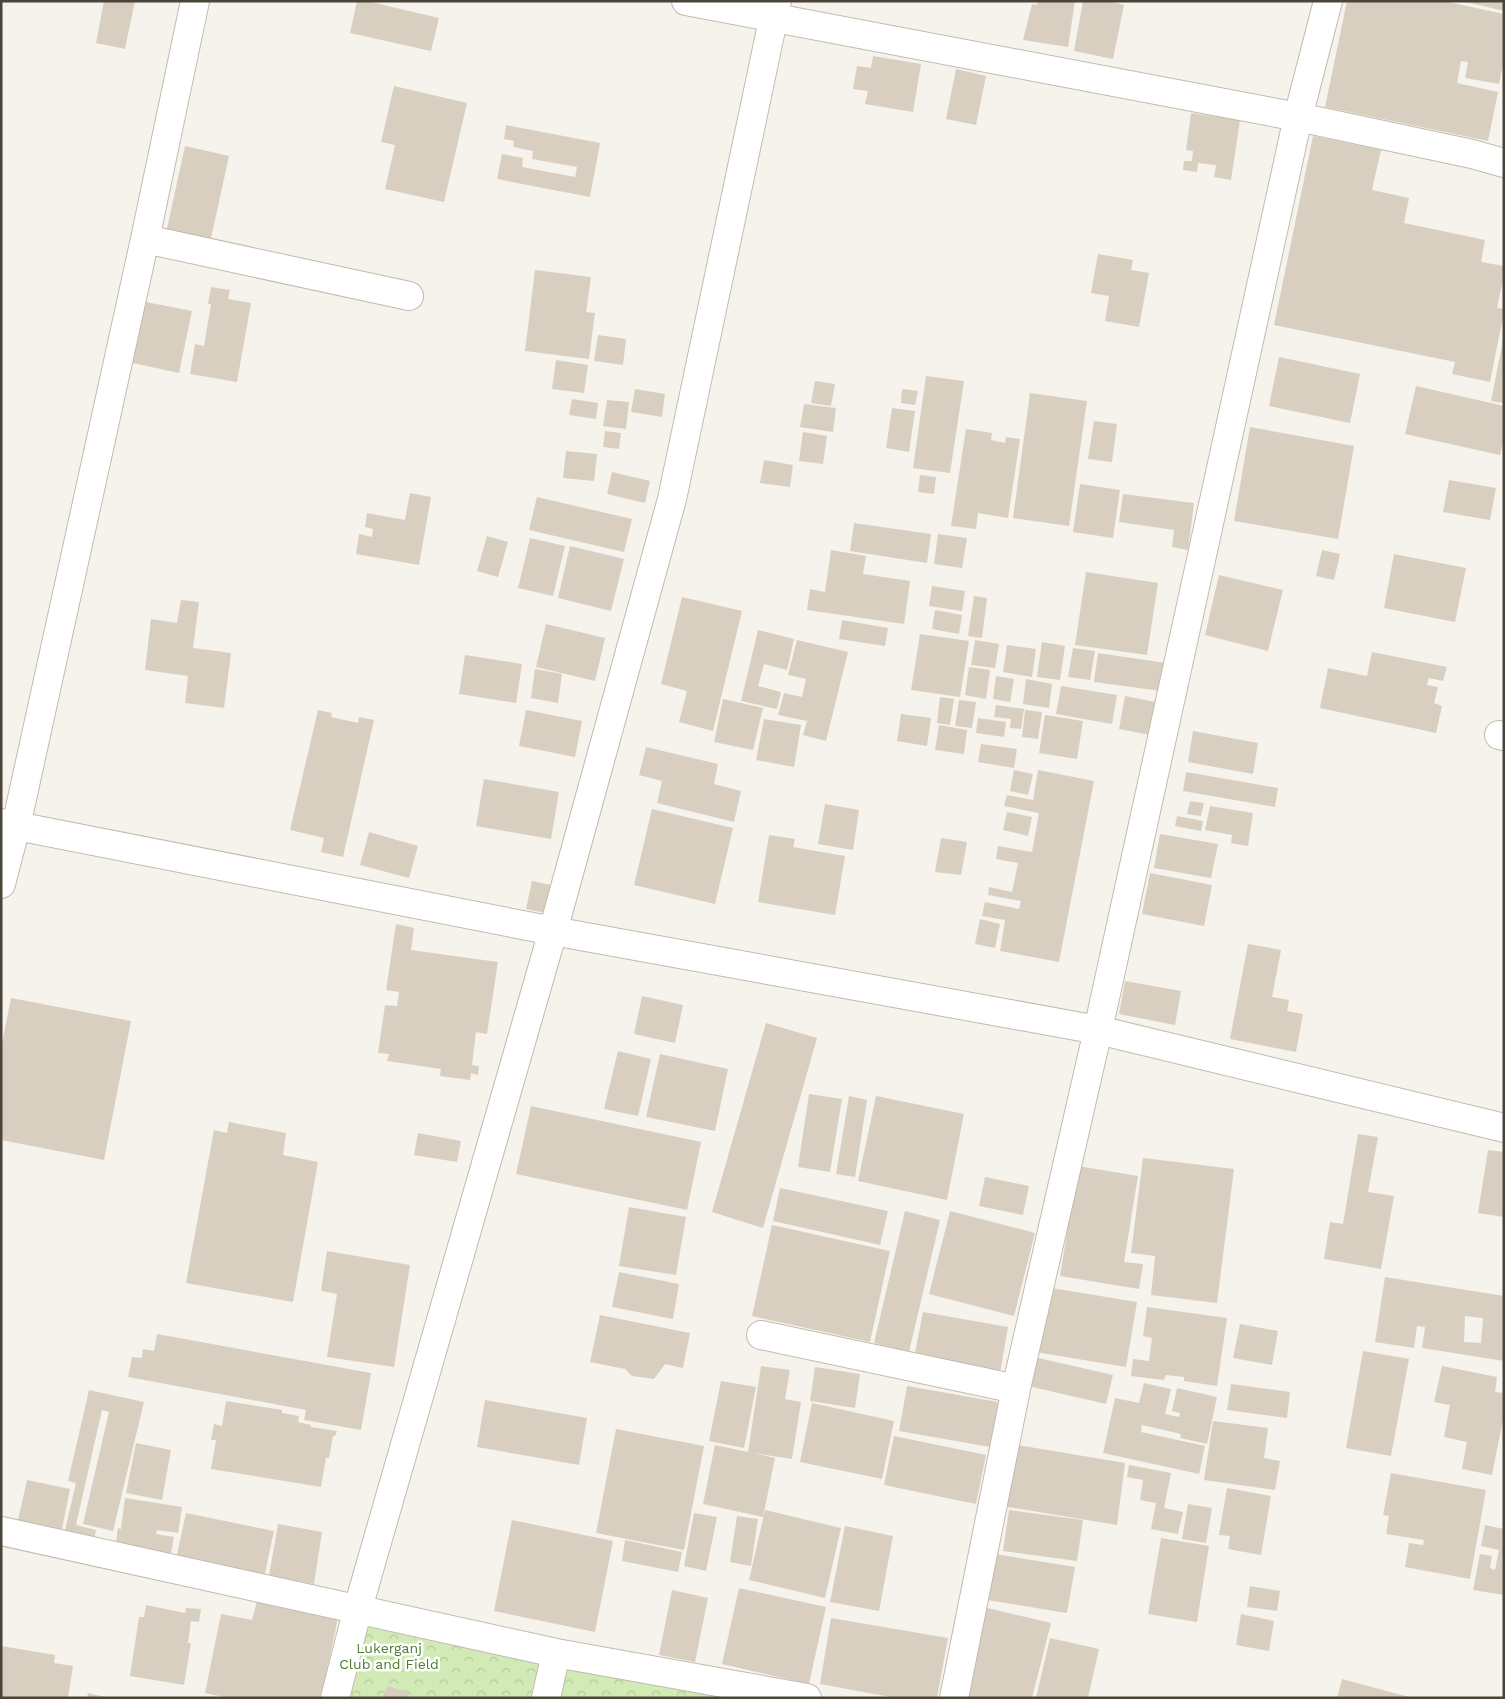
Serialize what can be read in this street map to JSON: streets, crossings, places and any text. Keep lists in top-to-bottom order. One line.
{"parks":["Lukerganj Club and Field"]}
